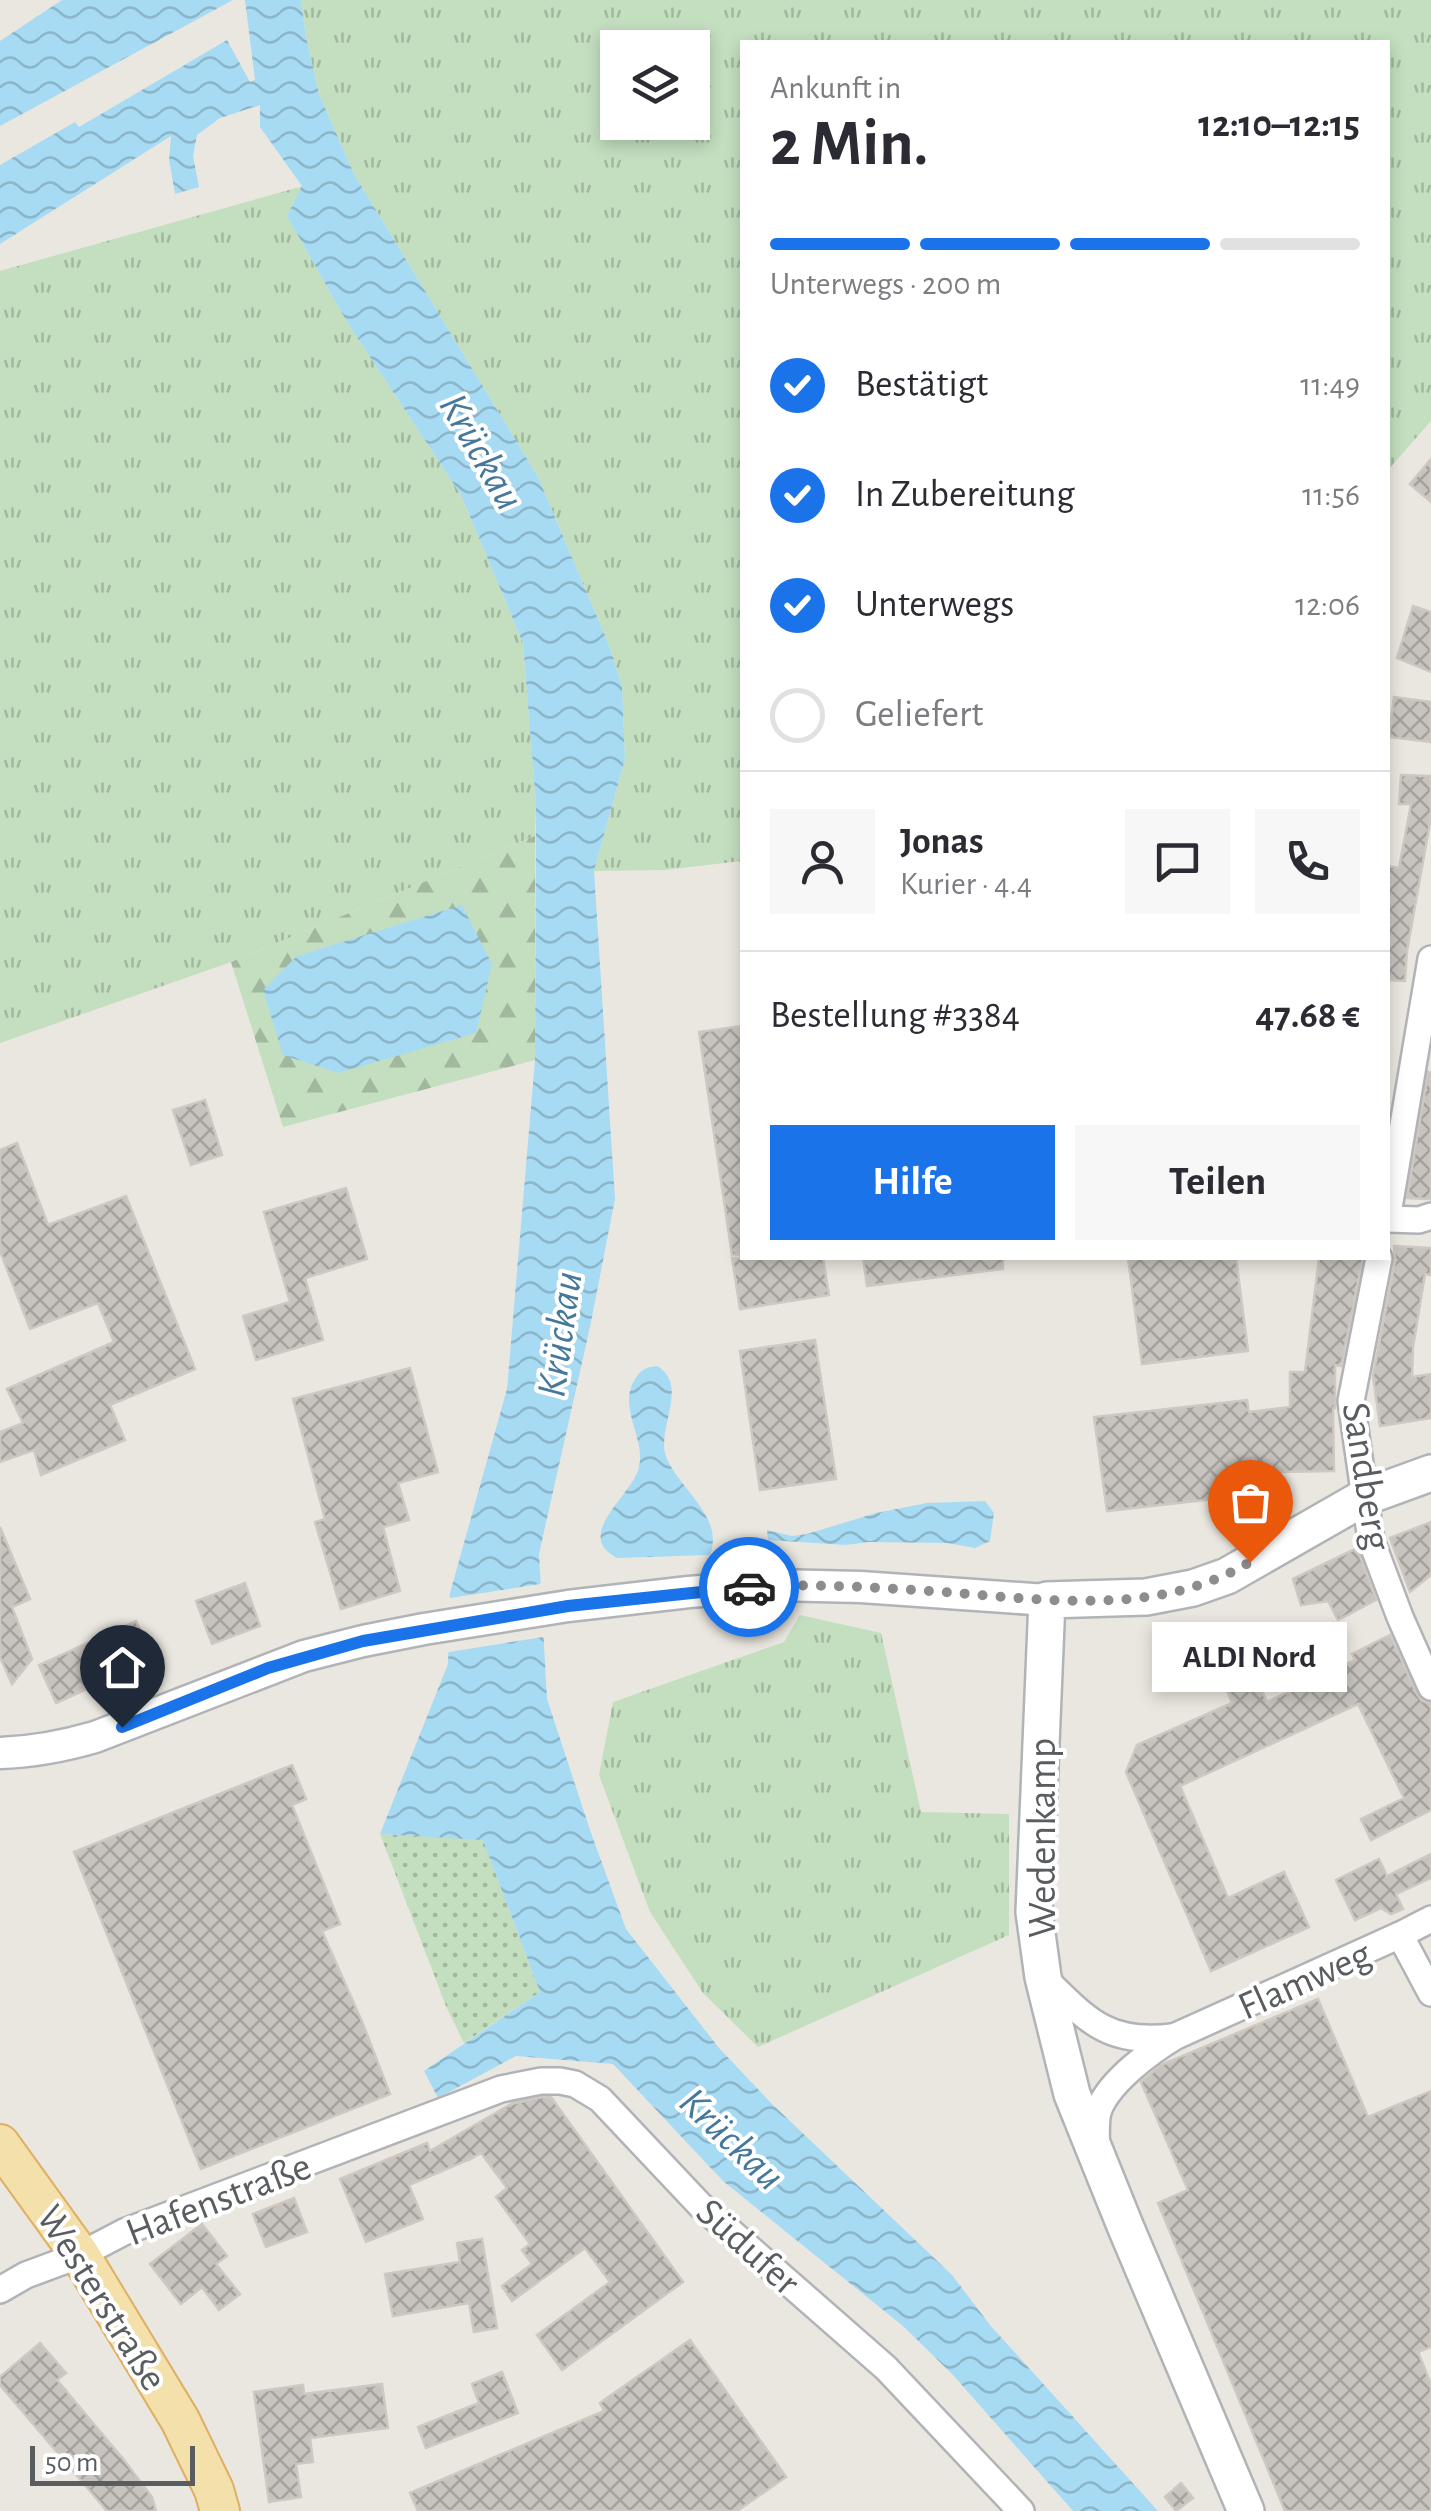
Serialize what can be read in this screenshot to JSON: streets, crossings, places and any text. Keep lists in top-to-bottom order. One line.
{"streets":{"main road":["Wedenkamp","Westerstraße"],"street":["Sandberg","Flamweg","Hafenstraße","Südufer"]},"crossings":[["Wedenkamp","Flamweg"],["Hafenstraße","Südufer"],["Hafenstraße","Westerstraße"]],"water":["Krückau"],"places":["ALDI Nord"],"scale_bar":"50 m","page":{"heading":["2 Min.","Ankunft in","12:10–12:15"],"panel":["Jonas","Kurier · 4.4","Bestellung #3384","47.68 €"],"bar":"Unterwegs · 200 m","list":[["Bestätigt","11:49"],["In Zubereitung","11:56"],["Unterwegs","12:06"],"Geliefert"],"buttons":["Hilfe","Teilen"],"bubble":"ALDI Nord","scale":"50 m"}}
